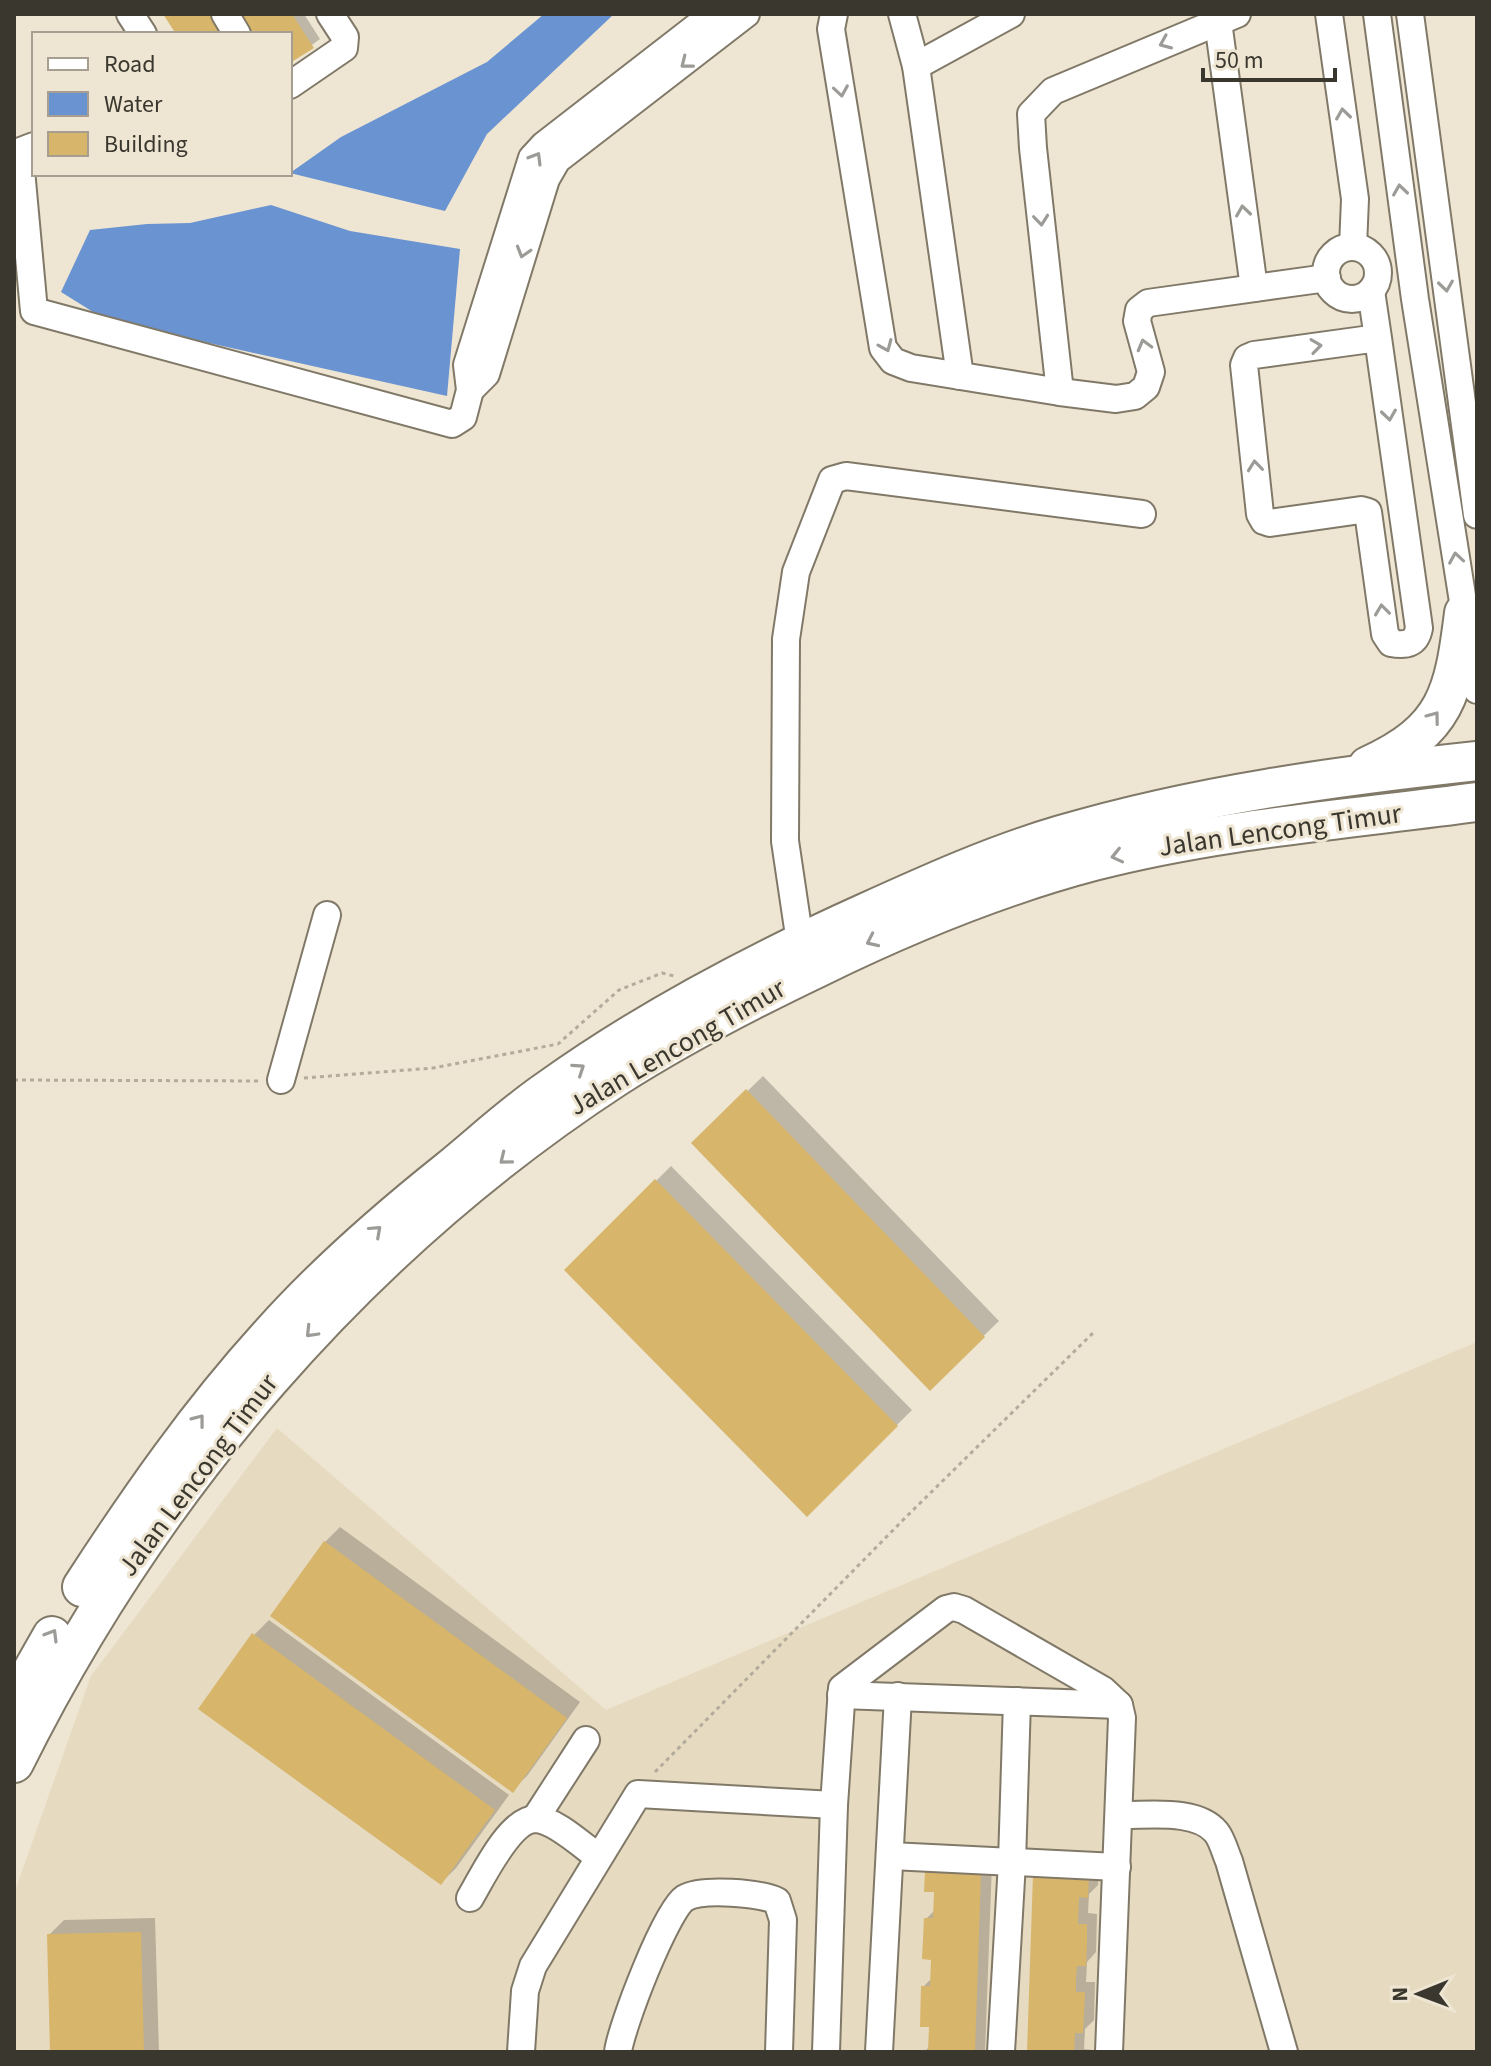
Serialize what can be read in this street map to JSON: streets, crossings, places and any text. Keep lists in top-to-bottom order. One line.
{"streets":{"highway":["Jalan Lencong Timur"]},"legend":["Road","Water","Building"],"scale_bar":"50 m","north":"left"}
